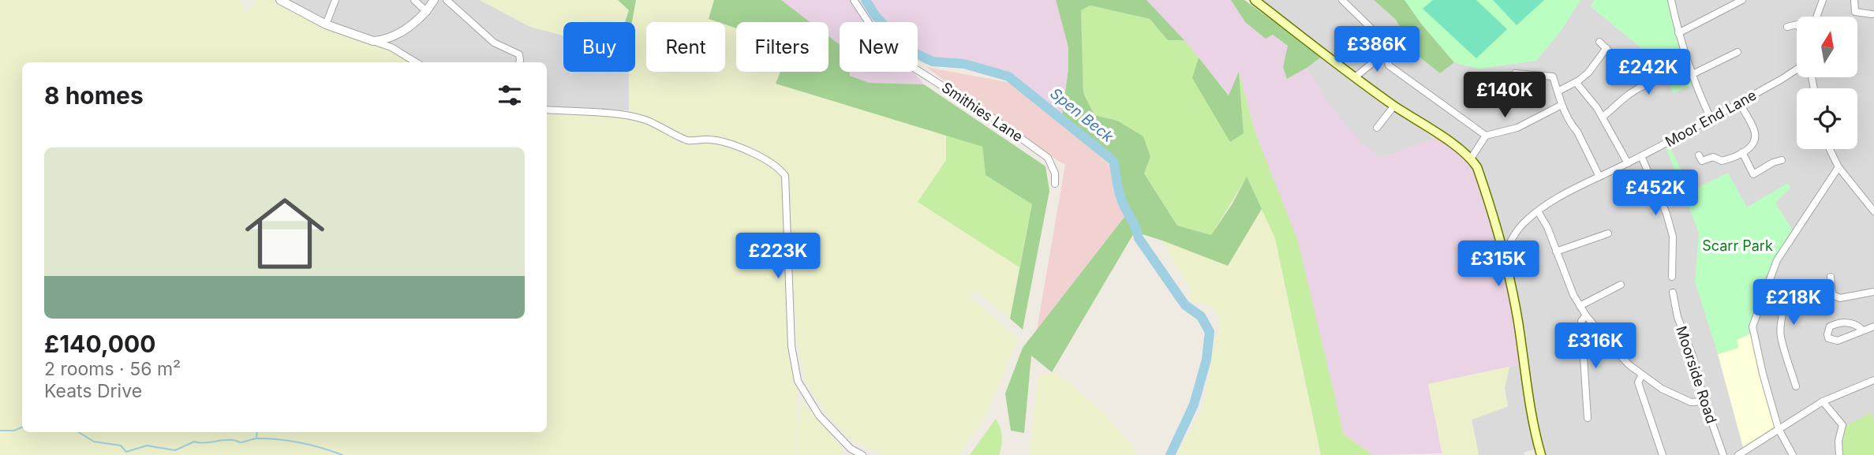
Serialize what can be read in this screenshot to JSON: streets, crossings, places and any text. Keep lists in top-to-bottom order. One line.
{"streets":{"street":["Smithies Lane","Moor End Lane","Moorside Road"]},"water":["Spen Beck"],"parks":["Scarr Park"],"north":"top","page":{"chip":["Buy","Rent","Filters","New"],"price":["£386K","£242K","£140K","£452K","£223K","£315K","£218K","£316K"],"heading":"8 homes","list":[{"name":"£140,000","note":"2 rooms · 56 m² · Keats Drive"}]}}
